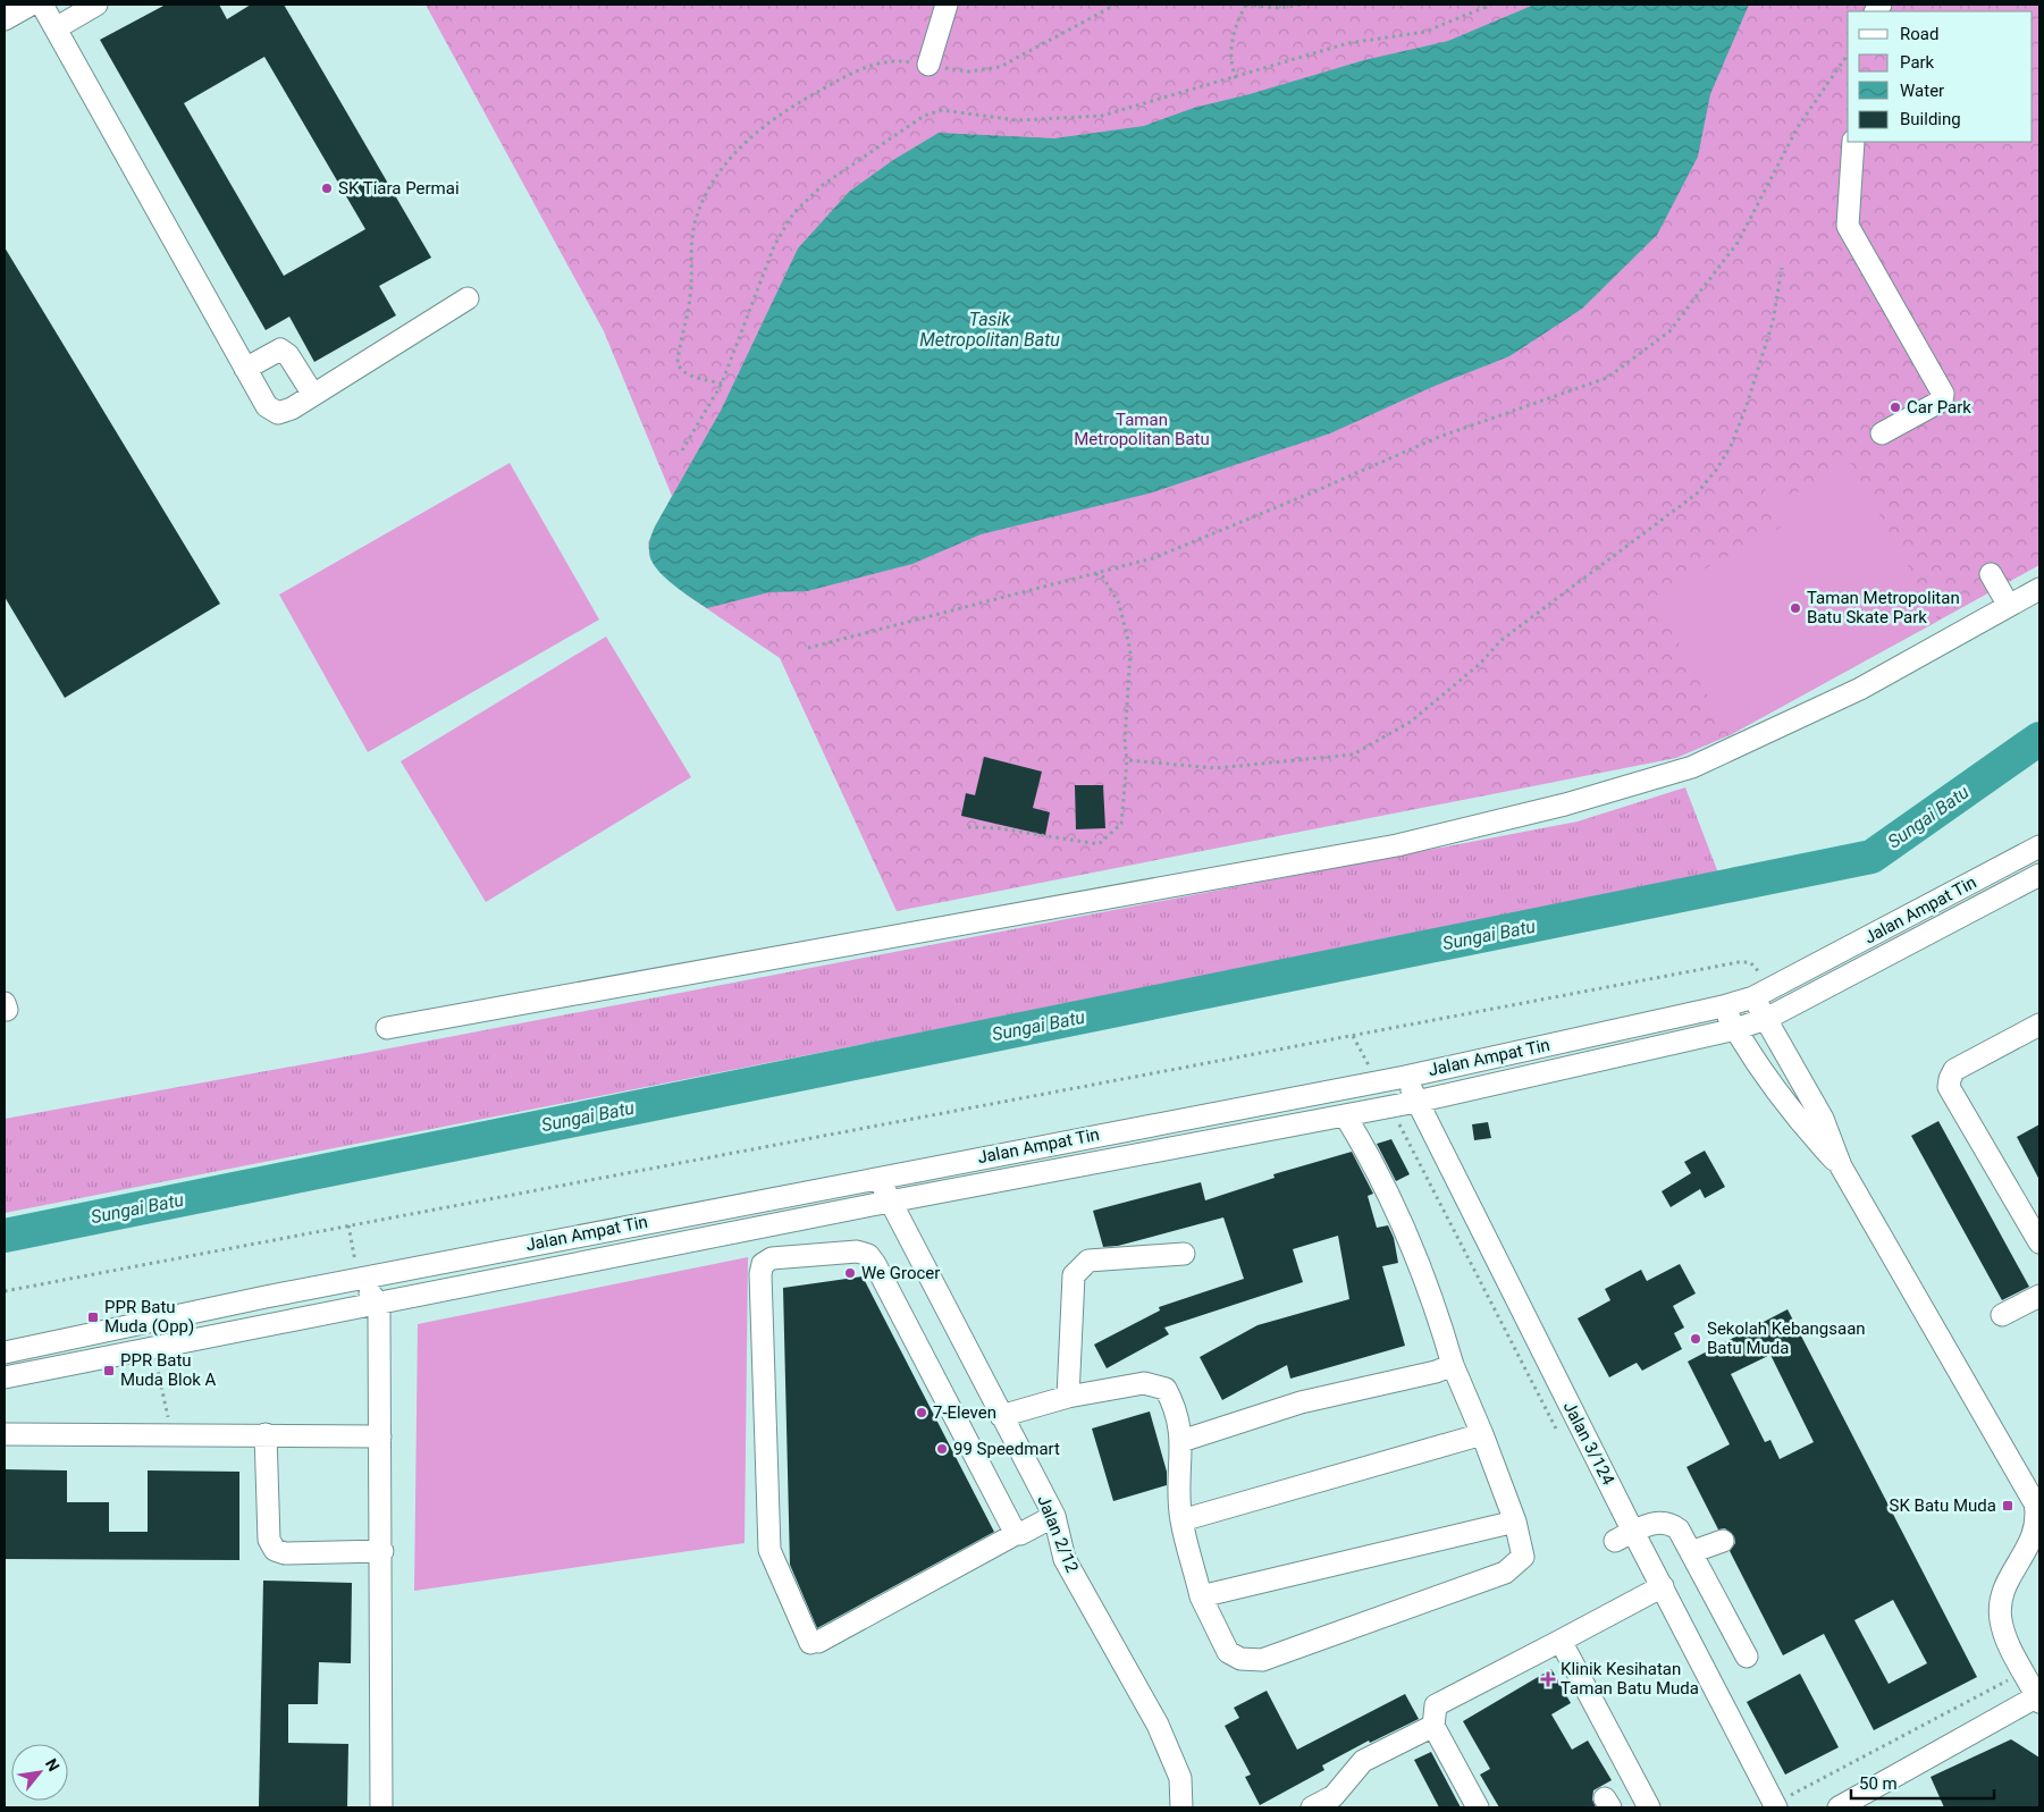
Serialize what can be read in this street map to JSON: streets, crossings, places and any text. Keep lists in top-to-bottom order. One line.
{"streets":{"street":["Jalan Ampat Tin","Jalan 3/124","Jalan 2/12"]},"crossings":[["Jalan Ampat Tin","Jalan 3/124"],["Jalan Ampat Tin","Jalan 2/12"]],"water":["Tasik Metropolitan Batu","Sungai Batu"],"parks":["Taman Metropolitan Batu"],"places":{"other":["SK Tiara Permai","Car Park","Taman Metropolitan Batu Skate Park","We Grocer","Sekolah Kebangsaan Batu Muda","7-Eleven","99 Speedmart"],"transit":["PPR Batu Muda (Opp)","PPR Batu Muda Blok A","SK Batu Muda"],"health":["Klinik Kesihatan Taman Batu Muda"]},"legend":["Road","Park","Water","Building"],"scale_bar":"50 m","north":"top right"}
